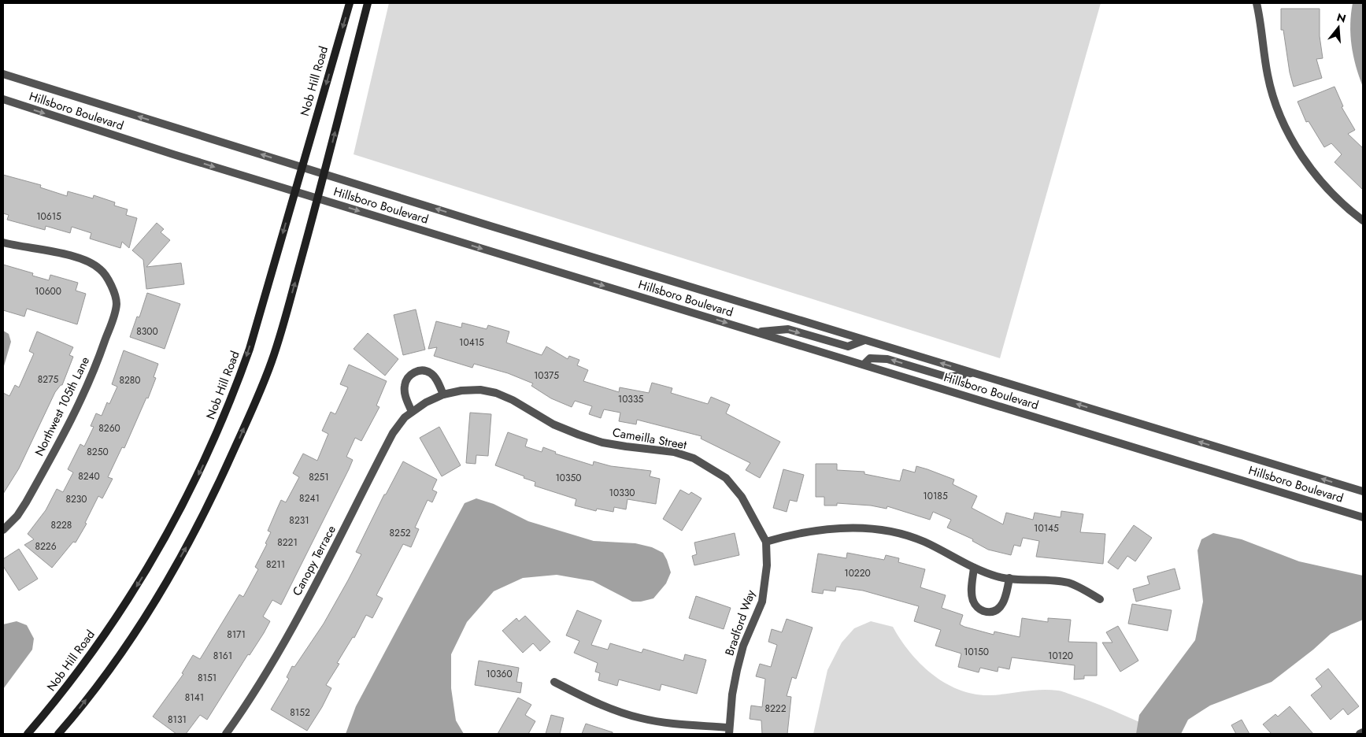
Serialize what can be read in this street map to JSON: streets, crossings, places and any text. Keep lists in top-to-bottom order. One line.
{"streets":{"main road":["Nob Hill Road"],"street":["Hillsboro Boulevard","Northwest 105th Lane","Cameilla Street","Canopy Terrace","Bradford Way"]},"crossings":[["Nob Hill Road","Hillsboro Boulevard"],["Cameilla Street","Canopy Terrace"],["Cameilla Street","Bradford Way"]],"house_numbers":["10615","10600","8300","10415","10375","8275","8280","10335","8260","8250","8240","8251","10350","10330","10185","8241","8230","8231","8228","10145","8252","8221","8226","8211","10220","8171","10150","8161","10120","10360","8151","8141","8222","8152","8131"],"north":"top"}
